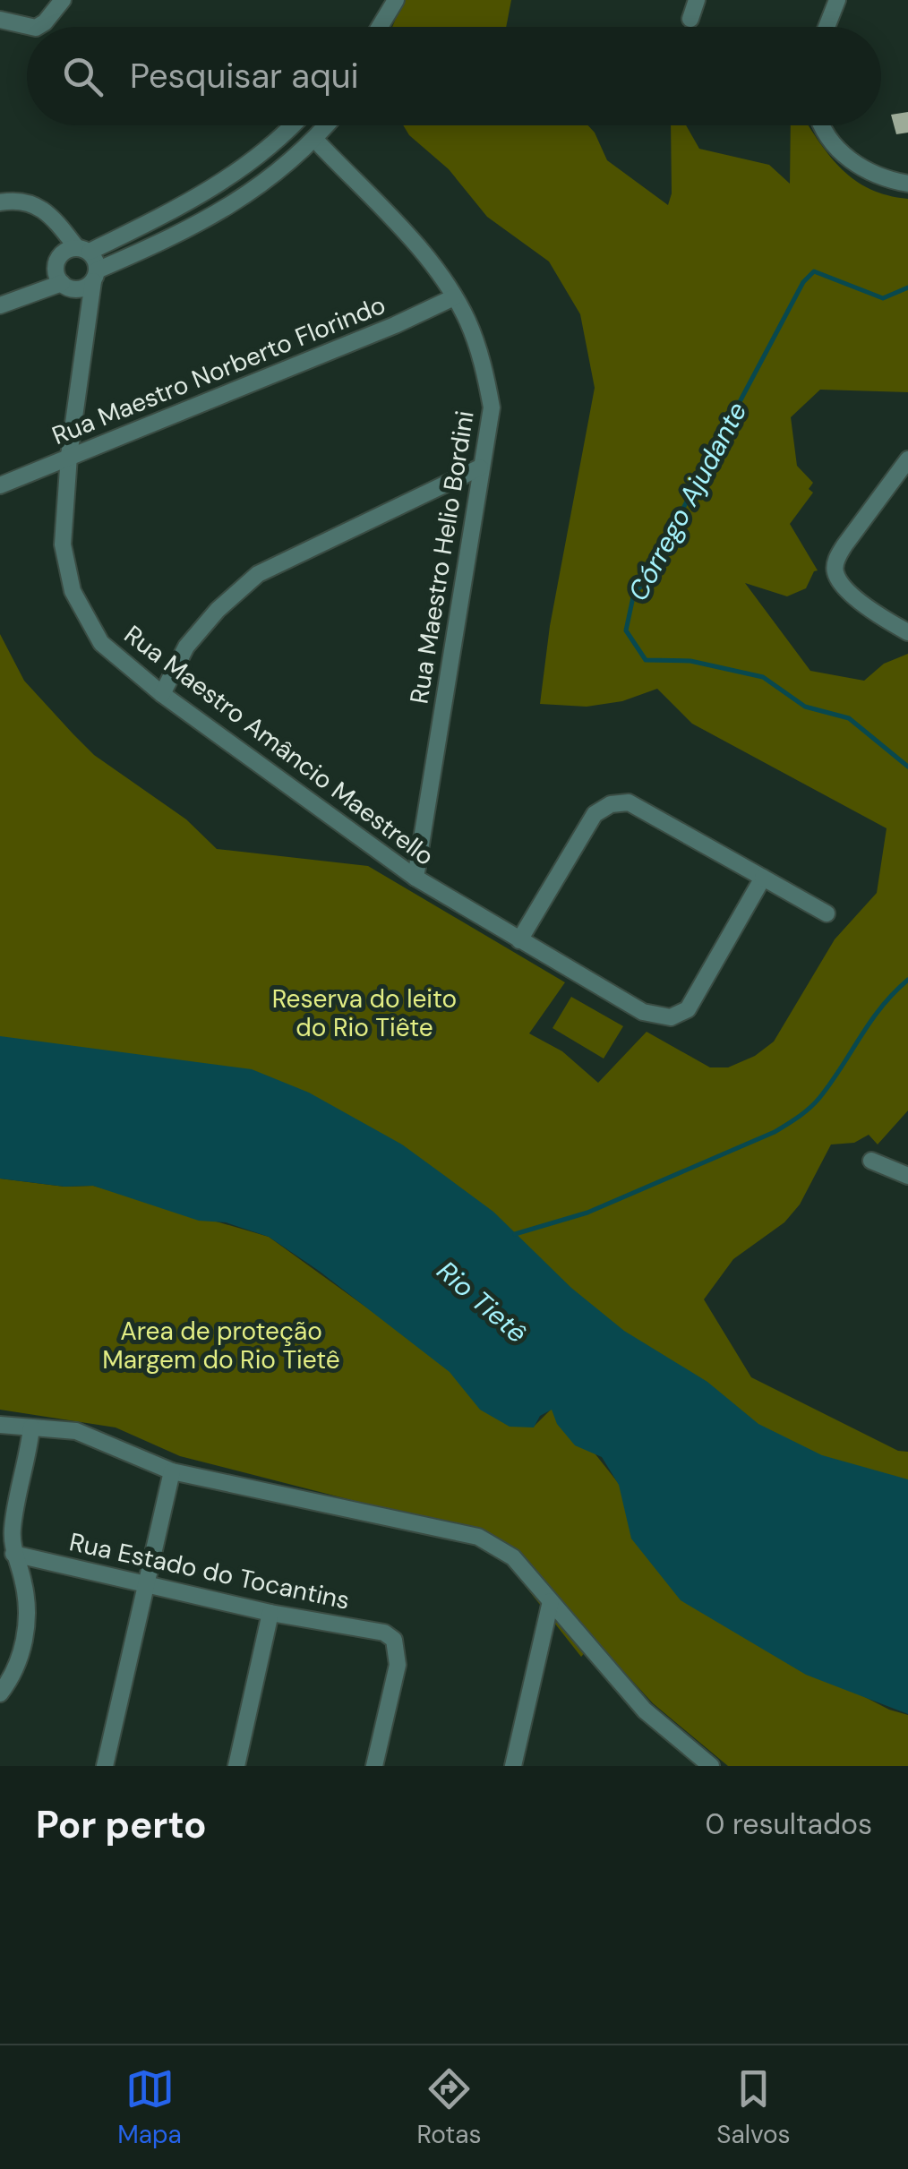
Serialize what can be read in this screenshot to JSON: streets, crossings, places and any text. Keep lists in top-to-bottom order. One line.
{"streets":{"street":["Rua Maestro Norberto Florindo","Rua Maestro Helio Bordini","Rua Maestro Amâncio Maestrello","Rua Estado do Tocantins"]},"crossings":[["Rua Maestro Norberto Florindo","Rua Maestro Helio Bordini"],["Rua Maestro Norberto Florindo","Rua Maestro Amâncio Maestrello"],["Rua Maestro Helio Bordini","Rua Maestro Amâncio Maestrello"]],"water":["Córrego Ajudante","Rio Tietê"],"parks":["Reserva do leito do Rio Tiête","Area de proteção Margem do Rio Tietê"],"page":{"search":"Pesquisar aqui","heading":["Por perto","0 resultados"],"nav":["Mapa","Rotas","Salvos"]}}
